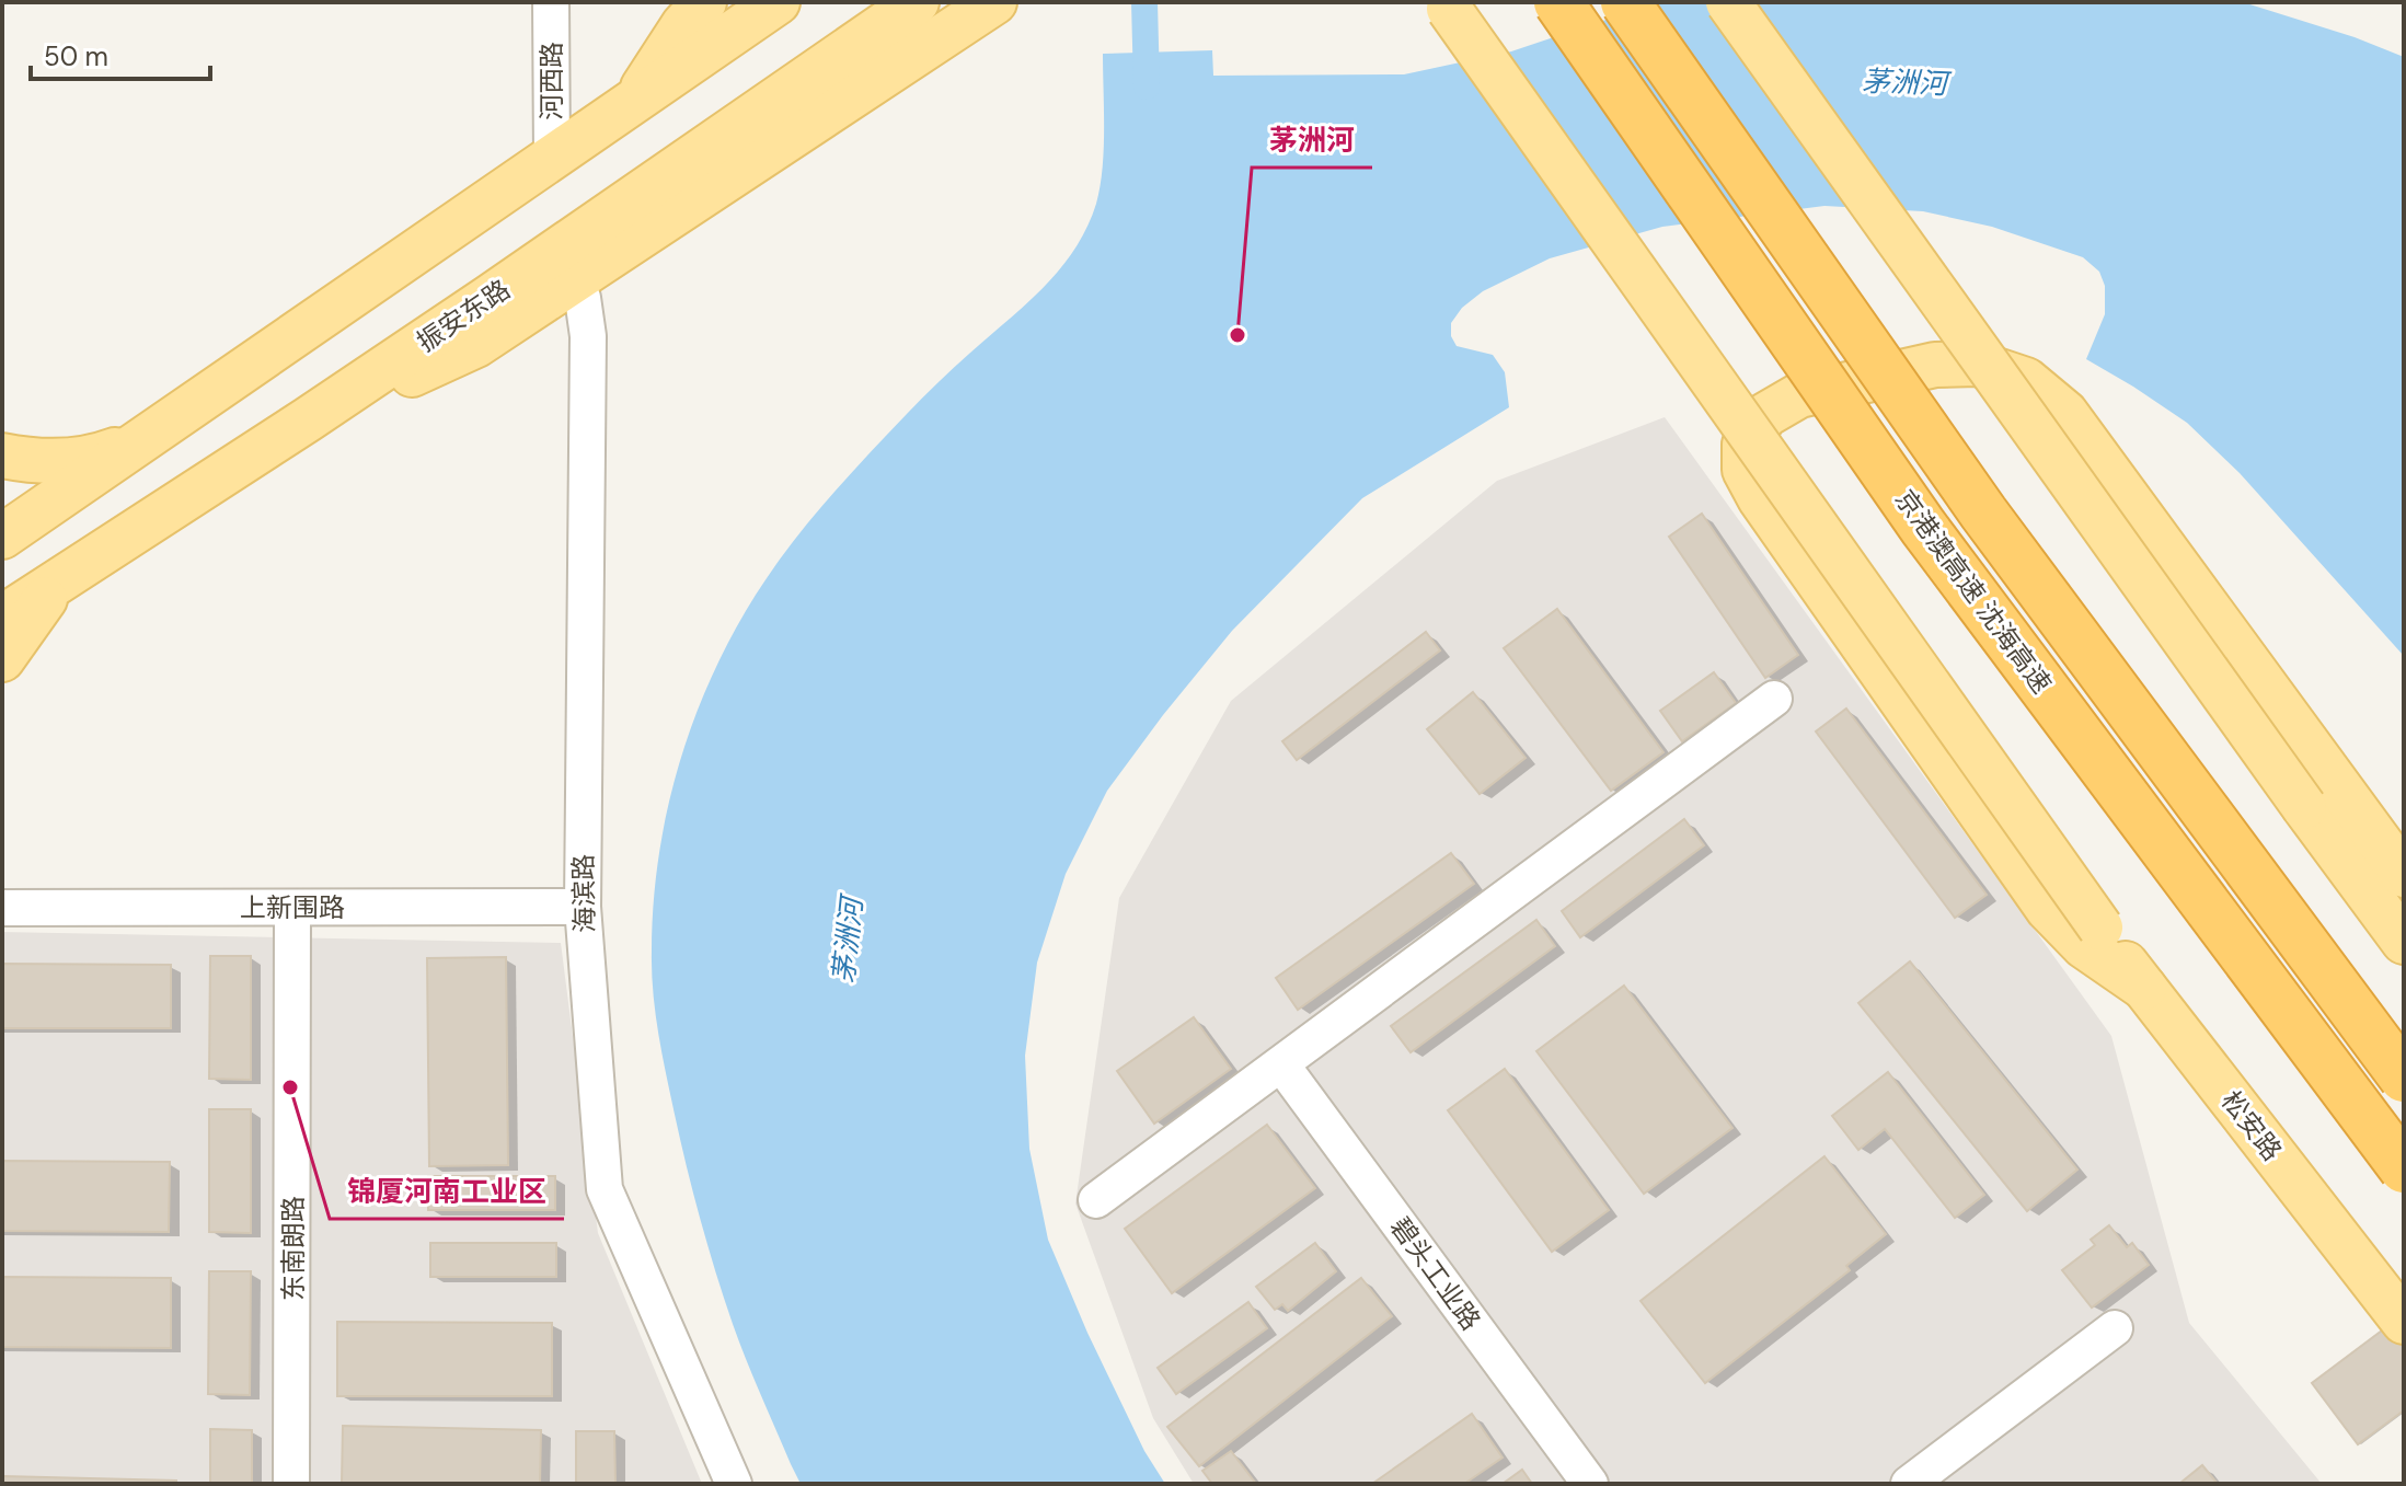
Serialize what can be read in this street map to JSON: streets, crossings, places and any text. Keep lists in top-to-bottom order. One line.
{"streets":{"highway":["京港澳高速 沈海高速"],"main road":["振安东路","松安路"],"street":["河西路","海滨路","上新围路","东南朗路","碧头工业路"]},"crossings":[["海滨路","上新围路"],["上新围路","东南朗路"]],"water":["茅洲河"],"places":["茅洲河","锦厦河南工业区"],"scale_bar":"50 m"}
